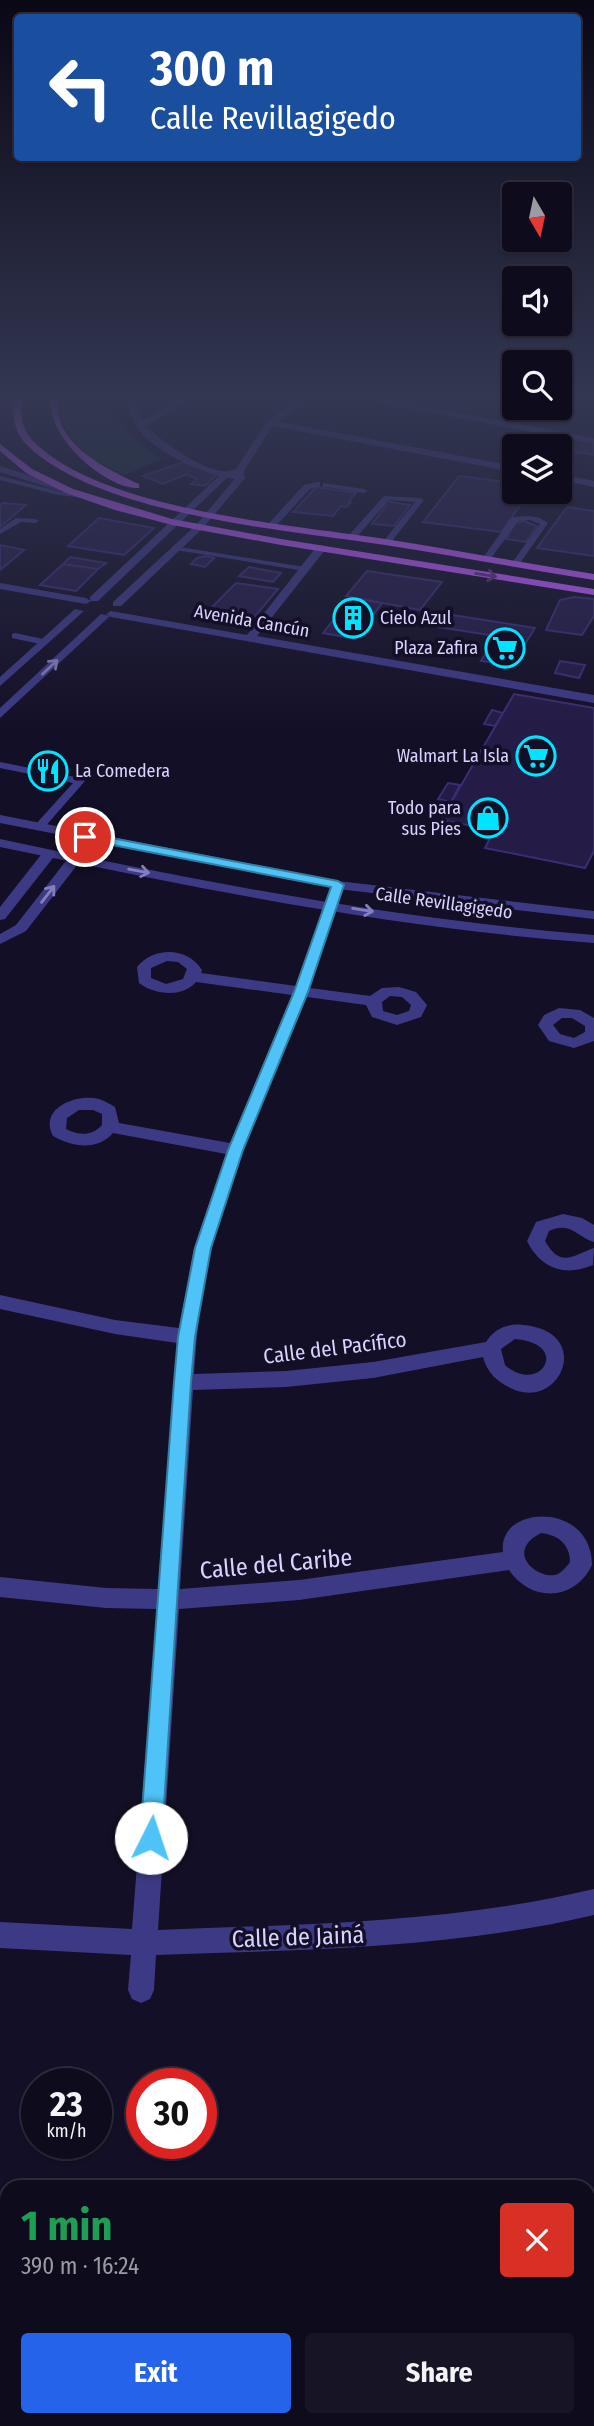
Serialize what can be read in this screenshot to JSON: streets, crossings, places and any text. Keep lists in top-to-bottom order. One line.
{"streets":{"street":["Avenida Cancún","Calle Revillagigedo","Calle del Pacífico","Calle del Caribe","Calle de Jainá"]},"places":{"building":["Cielo Azul"],"supermarket":["Plaza Zafira","Walmart La Isla"],"restaurant":["La Comedera"],"shop":["Todo para sus Pies"]},"north":"bottom","page":{"turn":["300 m","Calle Revillagigedo"],"speed":"23 km/h","limit":"30","heading":["1 min","390 m · 16:24"],"buttons":["Exit","Share"]}}
